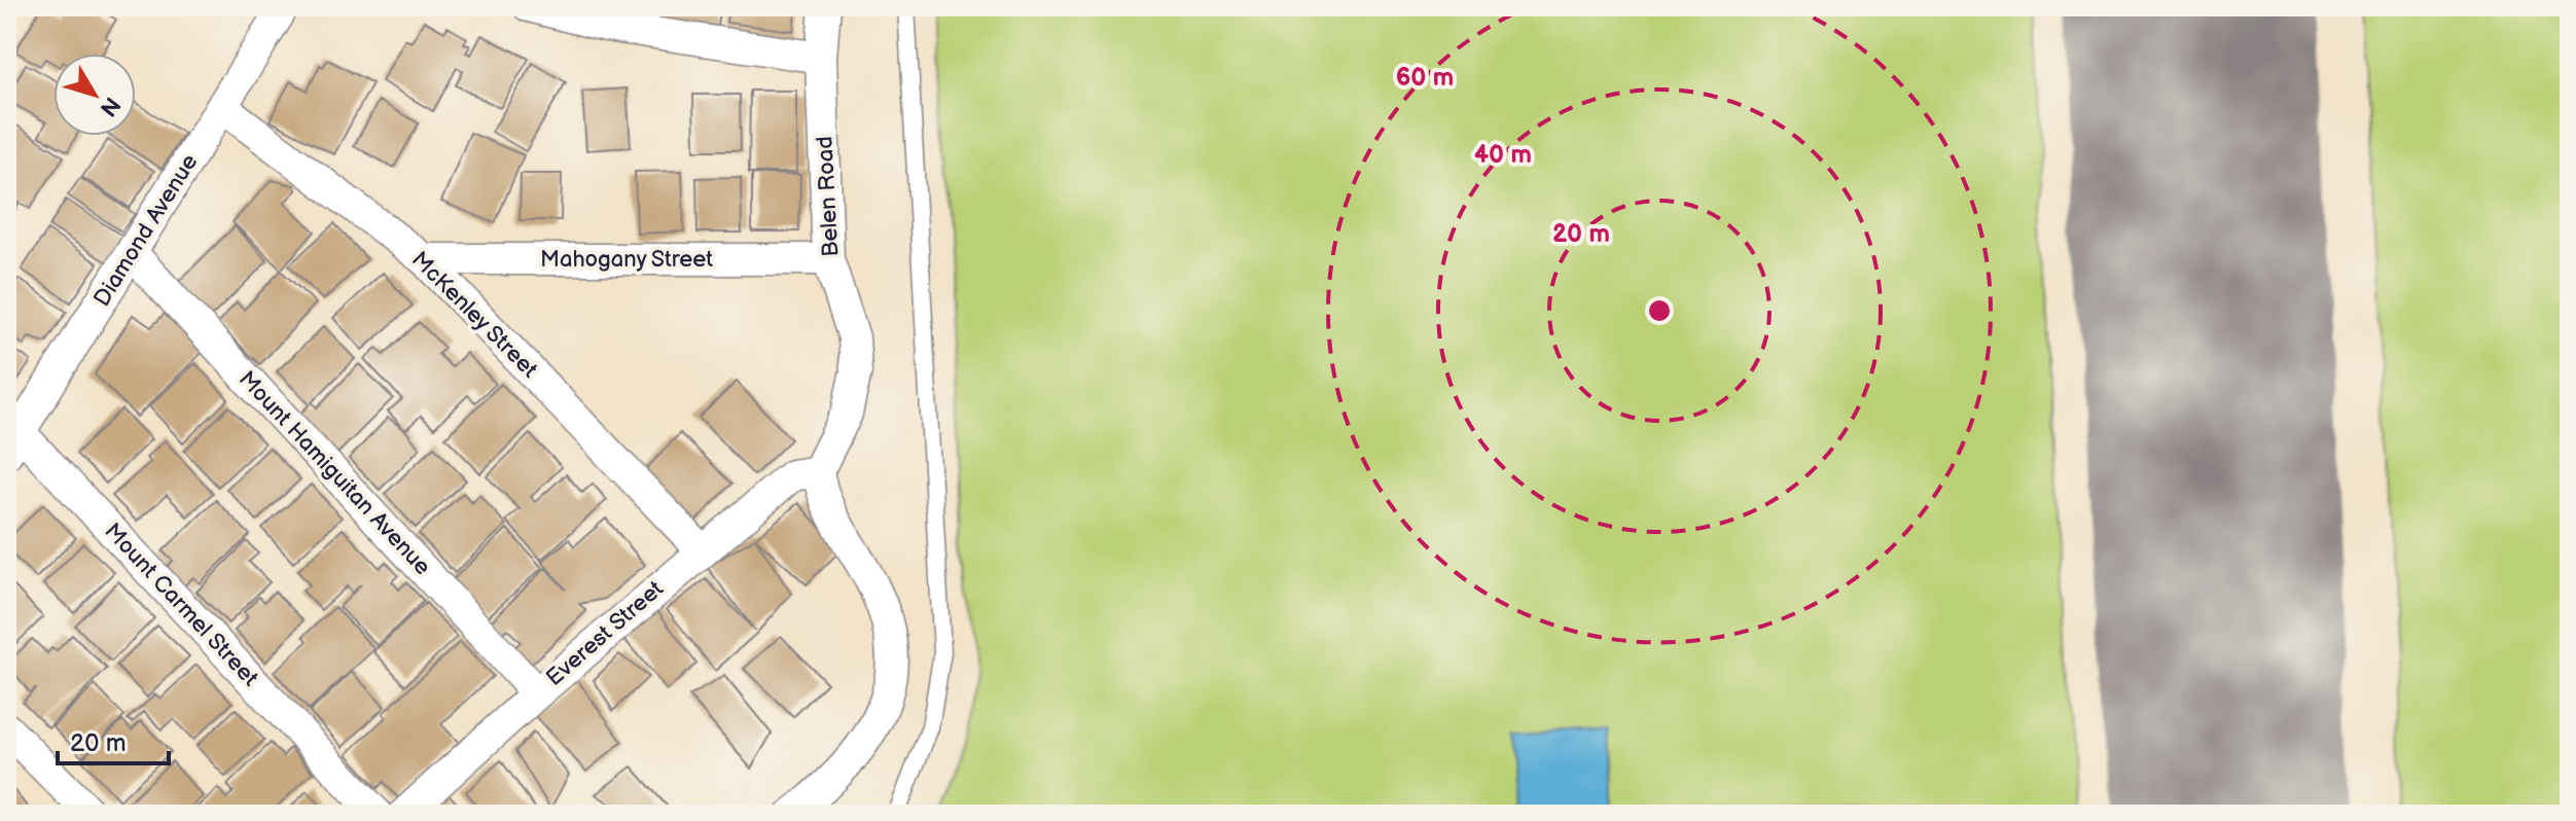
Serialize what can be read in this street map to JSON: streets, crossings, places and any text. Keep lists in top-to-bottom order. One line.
{"streets":{"street":["Belen Road","Diamond Avenue","Mahogany Street","McKenley Street","Mount Hamiguitan Avenue","Mount Carmel Street","Everest Street"]},"crossings":[["Belen Road","Mahogany Street"],["Belen Road","Everest Street"],["Diamond Avenue","McKenley Street"],["Diamond Avenue","Mount Hamiguitan Avenue"],["Diamond Avenue","Mount Carmel Street"],["Mahogany Street","McKenley Street"],["McKenley Street","Everest Street"],["Mount Hamiguitan Avenue","Everest Street"]],"scale_bar":"20 m","north":"bottom right","rings":["60 m","40 m","20 m"]}
